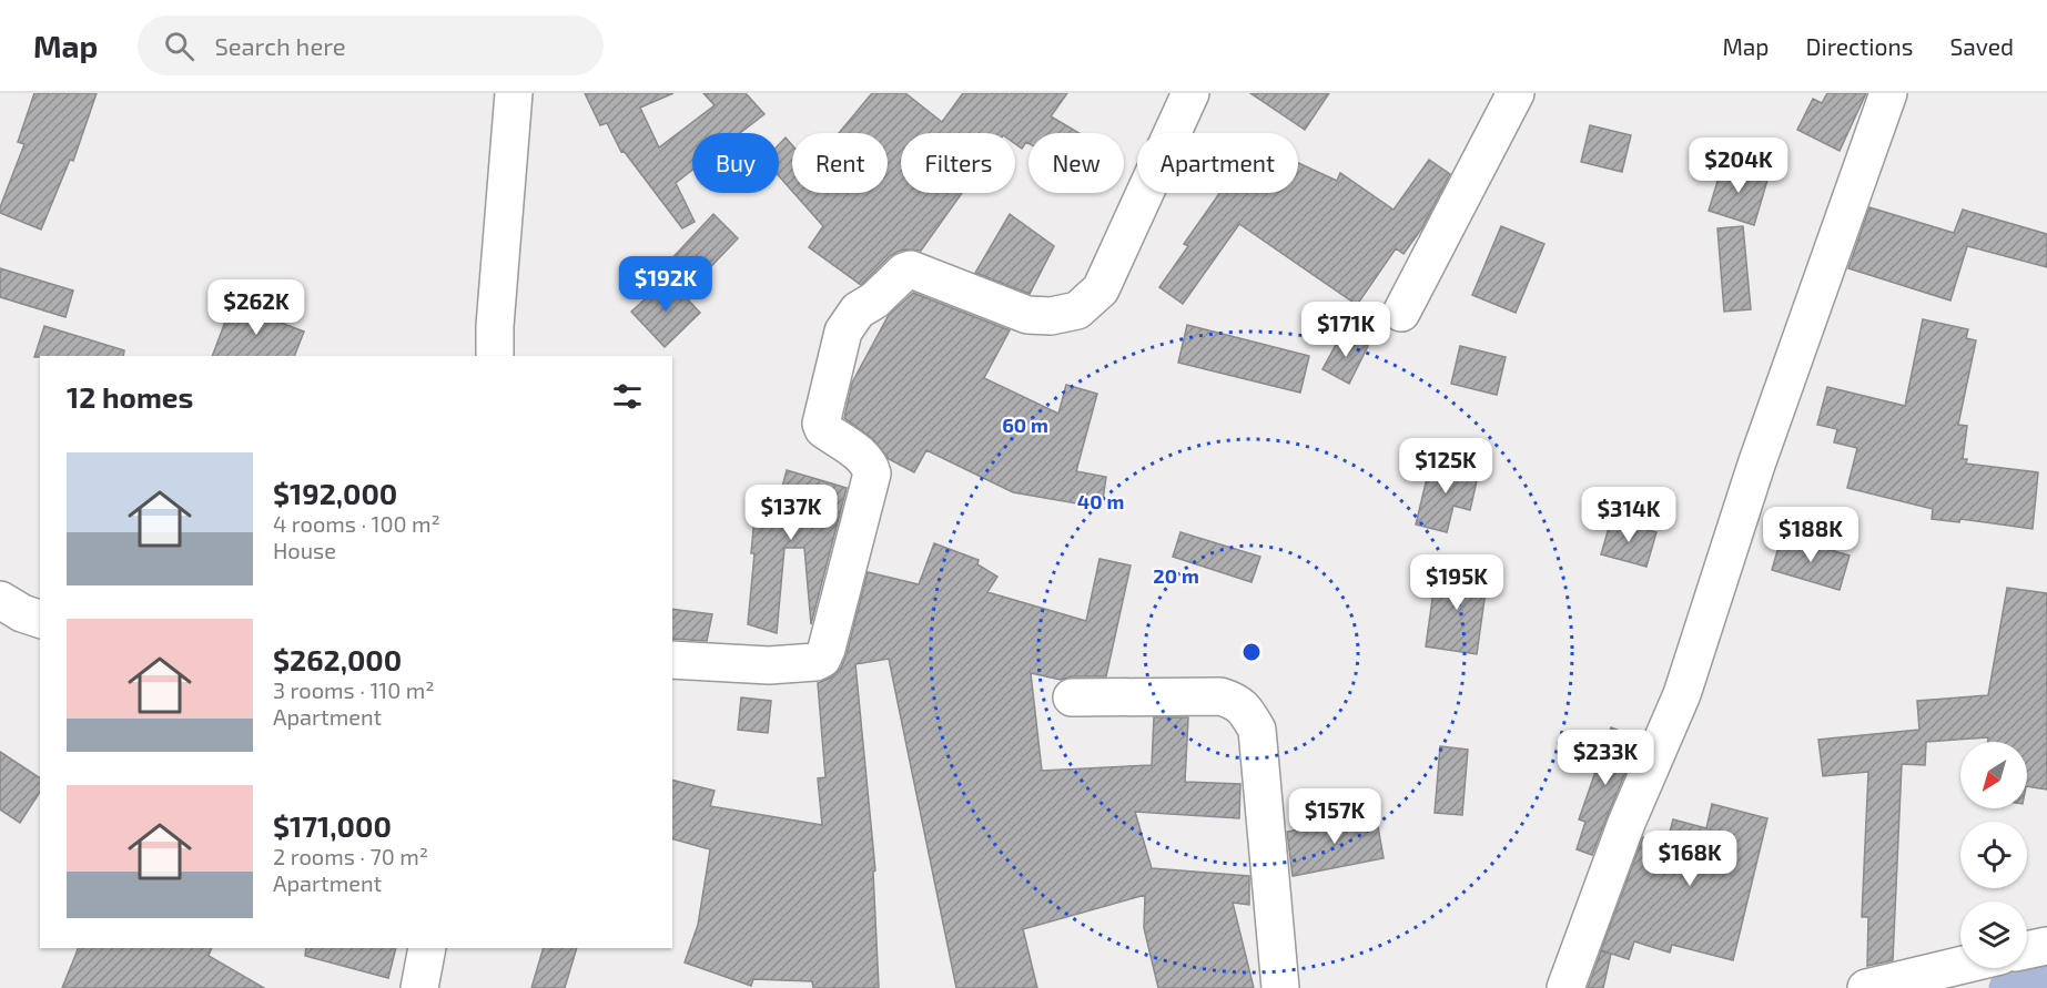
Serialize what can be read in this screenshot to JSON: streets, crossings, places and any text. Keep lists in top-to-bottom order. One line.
{"north":"bottom left","page":{"header":"Map","search":"Search here","nav":["Map","Directions","Saved"],"chip":["Buy","Rent","Filters","New","Apartment"],"price":["$204K","$192K","$262K","$171K","$125K","$137K","$314K","$188K","$195K","$233K","$157K","$168K"],"heading":"12 homes","list":[{"name":"$192,000","note":"4 rooms · 100 m² · House"},{"name":"$262,000","note":"3 rooms · 110 m² · Apartment"},{"name":"$171,000","note":"2 rooms · 70 m² · Apartment"}]},"rings":["60 m","40 m","20 m"]}
